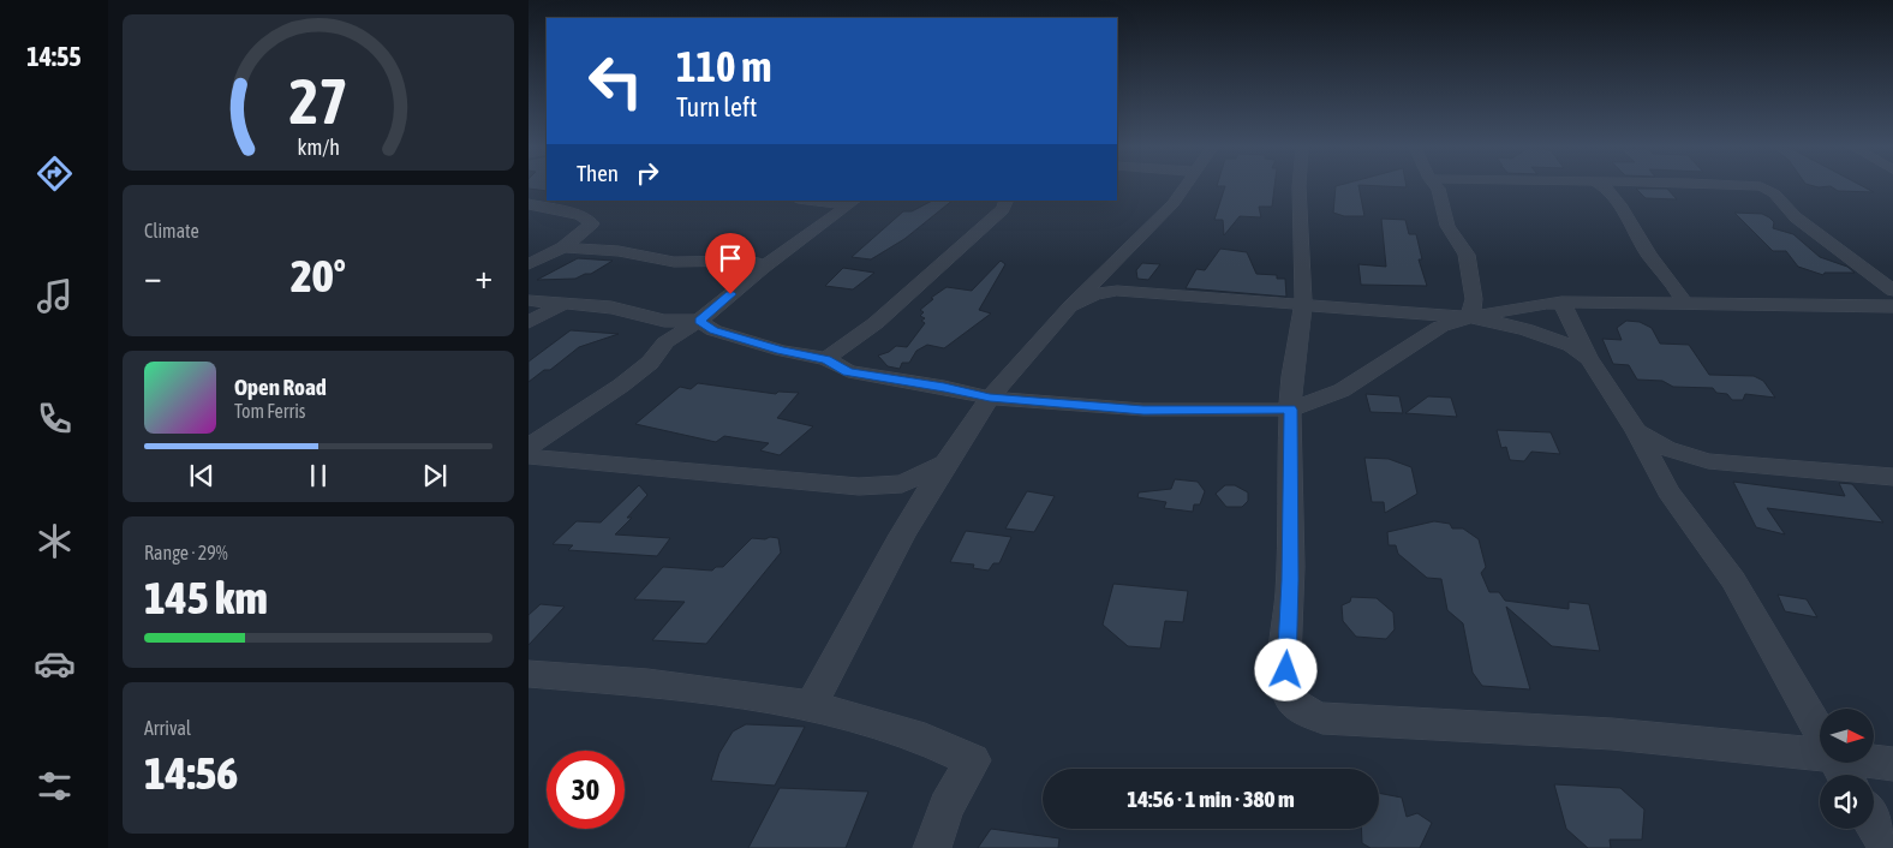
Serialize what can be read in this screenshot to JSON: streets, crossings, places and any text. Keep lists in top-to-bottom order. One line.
{"north":"right","page":{"tabs":"14:55","turn":["110 m","Turn left"],"then":"Then","tile":["Climate",["Range · 29%","145 km"],["Arrival","14:56"]],"heat":["−","20°","+"],"song":["Open Road","Tom Ferris"],"limit":"30","trip":"14:56 · 1 min · 380 m","gauge":["27","km/h"]}}
